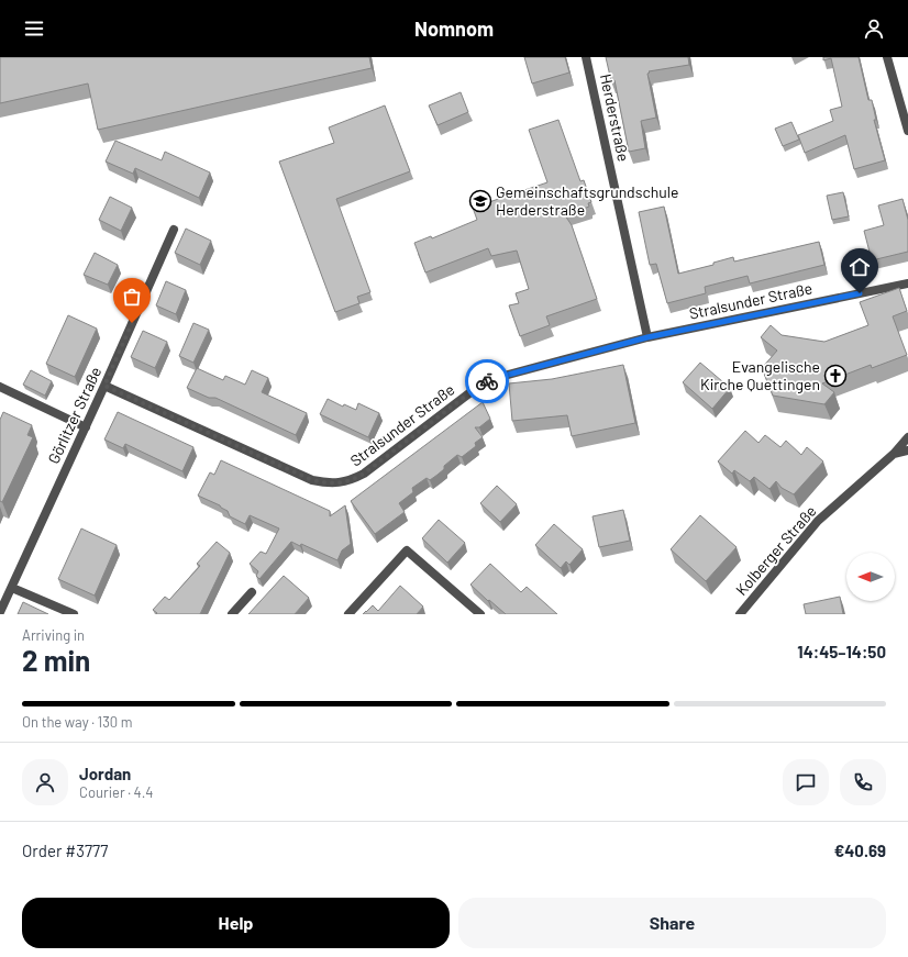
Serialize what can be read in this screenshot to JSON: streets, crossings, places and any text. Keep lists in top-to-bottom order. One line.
{"streets":{"street":["Herderstraße","Stralsunder Straße","Görlitzer Straße","Kolberger Straße"]},"crossings":[["Herderstraße","Stralsunder Straße"],["Stralsunder Straße","Görlitzer Straße"]],"places":{"school or university":["Gemeinschaftsgrundschule Herderstraße"],"church":["Evangelische Kirche Quettingen"]},"north":"left","page":{"header":"Nomnom","heading":["2 min","Arriving in","14:45–14:50"],"panel":["Jordan","Courier · 4.4","Order #3777","€40.69"],"bar":"On the way · 130 m","buttons":["Help","Share"]}}
